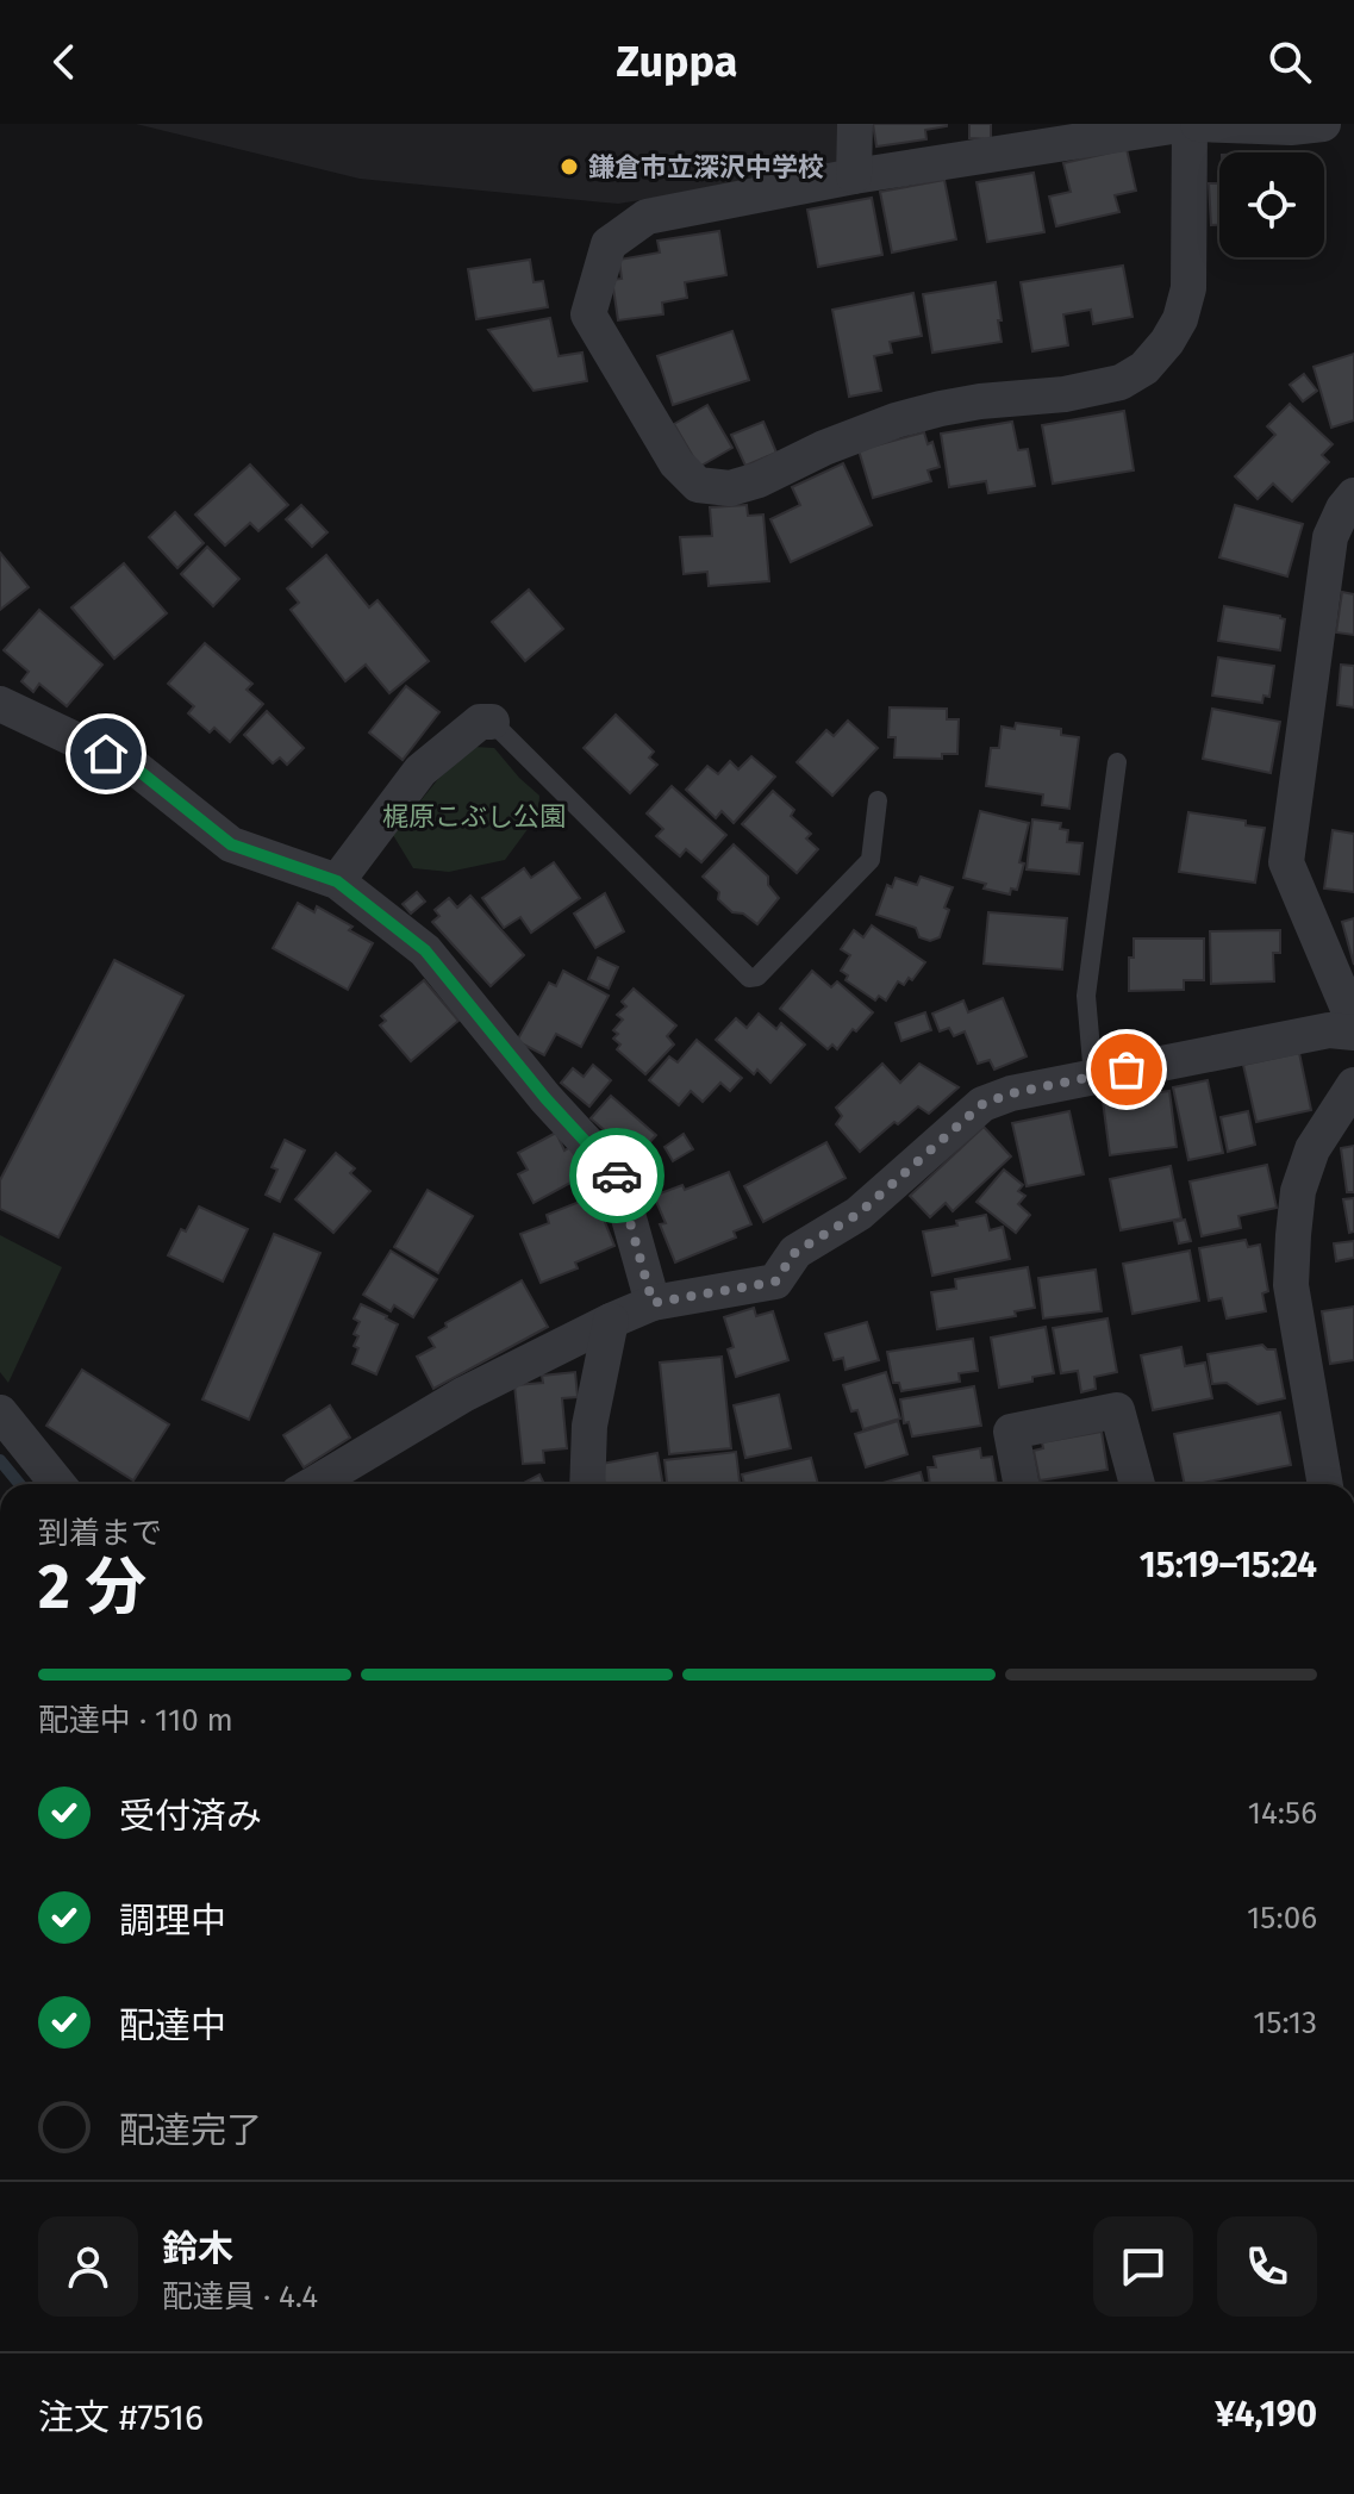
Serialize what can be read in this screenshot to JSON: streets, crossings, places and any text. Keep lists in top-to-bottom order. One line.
{"parks":["梶原こぶし公園"],"places":["鎌倉市立深沢中学校"],"page":{"header":"Zuppa","heading":["2 分","到着まで","15:19–15:24"],"panel":["鈴木","配達員 · 4.4","注文 #7516","¥4,190"],"bar":"配達中 · 110 m","list":[["受付済み","14:56"],["調理中","15:06"],["配達中","15:13"],"配達完了"]}}
